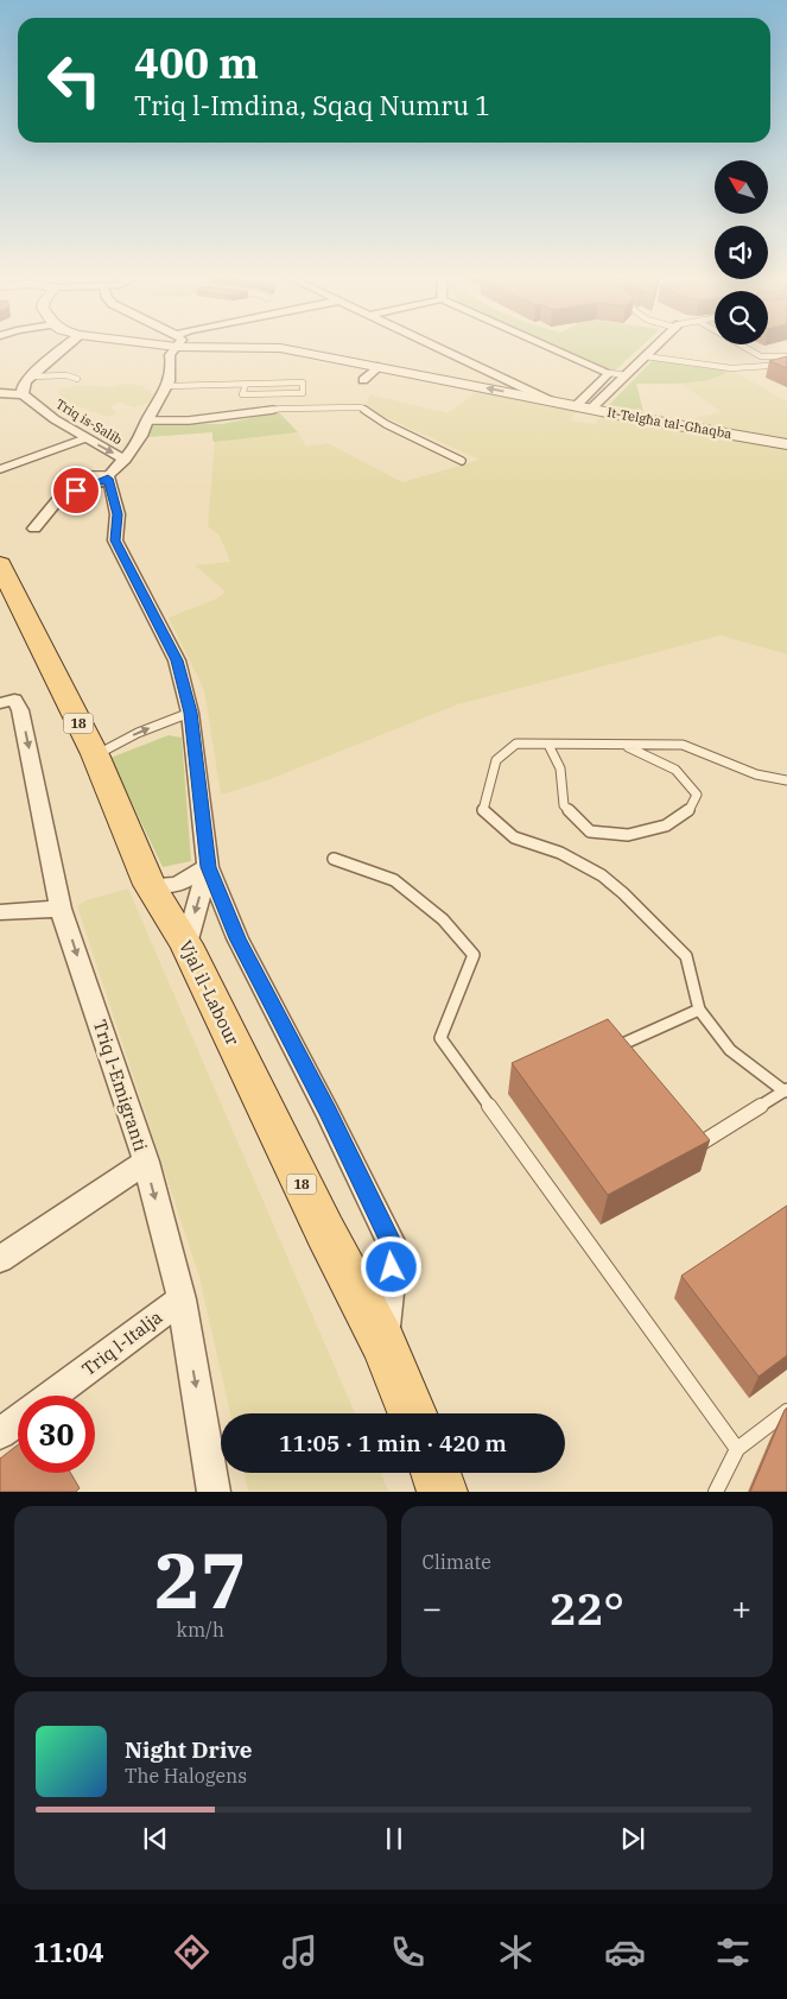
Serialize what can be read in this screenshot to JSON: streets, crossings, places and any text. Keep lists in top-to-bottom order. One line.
{"streets":{"main road":["18","Vjal il-Labour"],"street":["Triq is-Salib","It-Telgħa tal-Għaqba","Triq l-Emigranti","Triq l-Italja"]},"crossings":[["Triq l-Emigranti","Triq l-Italja"]],"one_way":["Triq is-Salib","Triq l-Emigranti"],"north":"top left","page":{"turn":["400 m","Triq l-Imdina, Sqaq Numru 1"],"limit":"30","trip":"11:05 · 1 min · 420 m","tile":[["27","km/h"],"Climate"],"heat":["−","22°","+"],"song":["Night Drive","The Halogens"],"tabs":"11:04"}}
